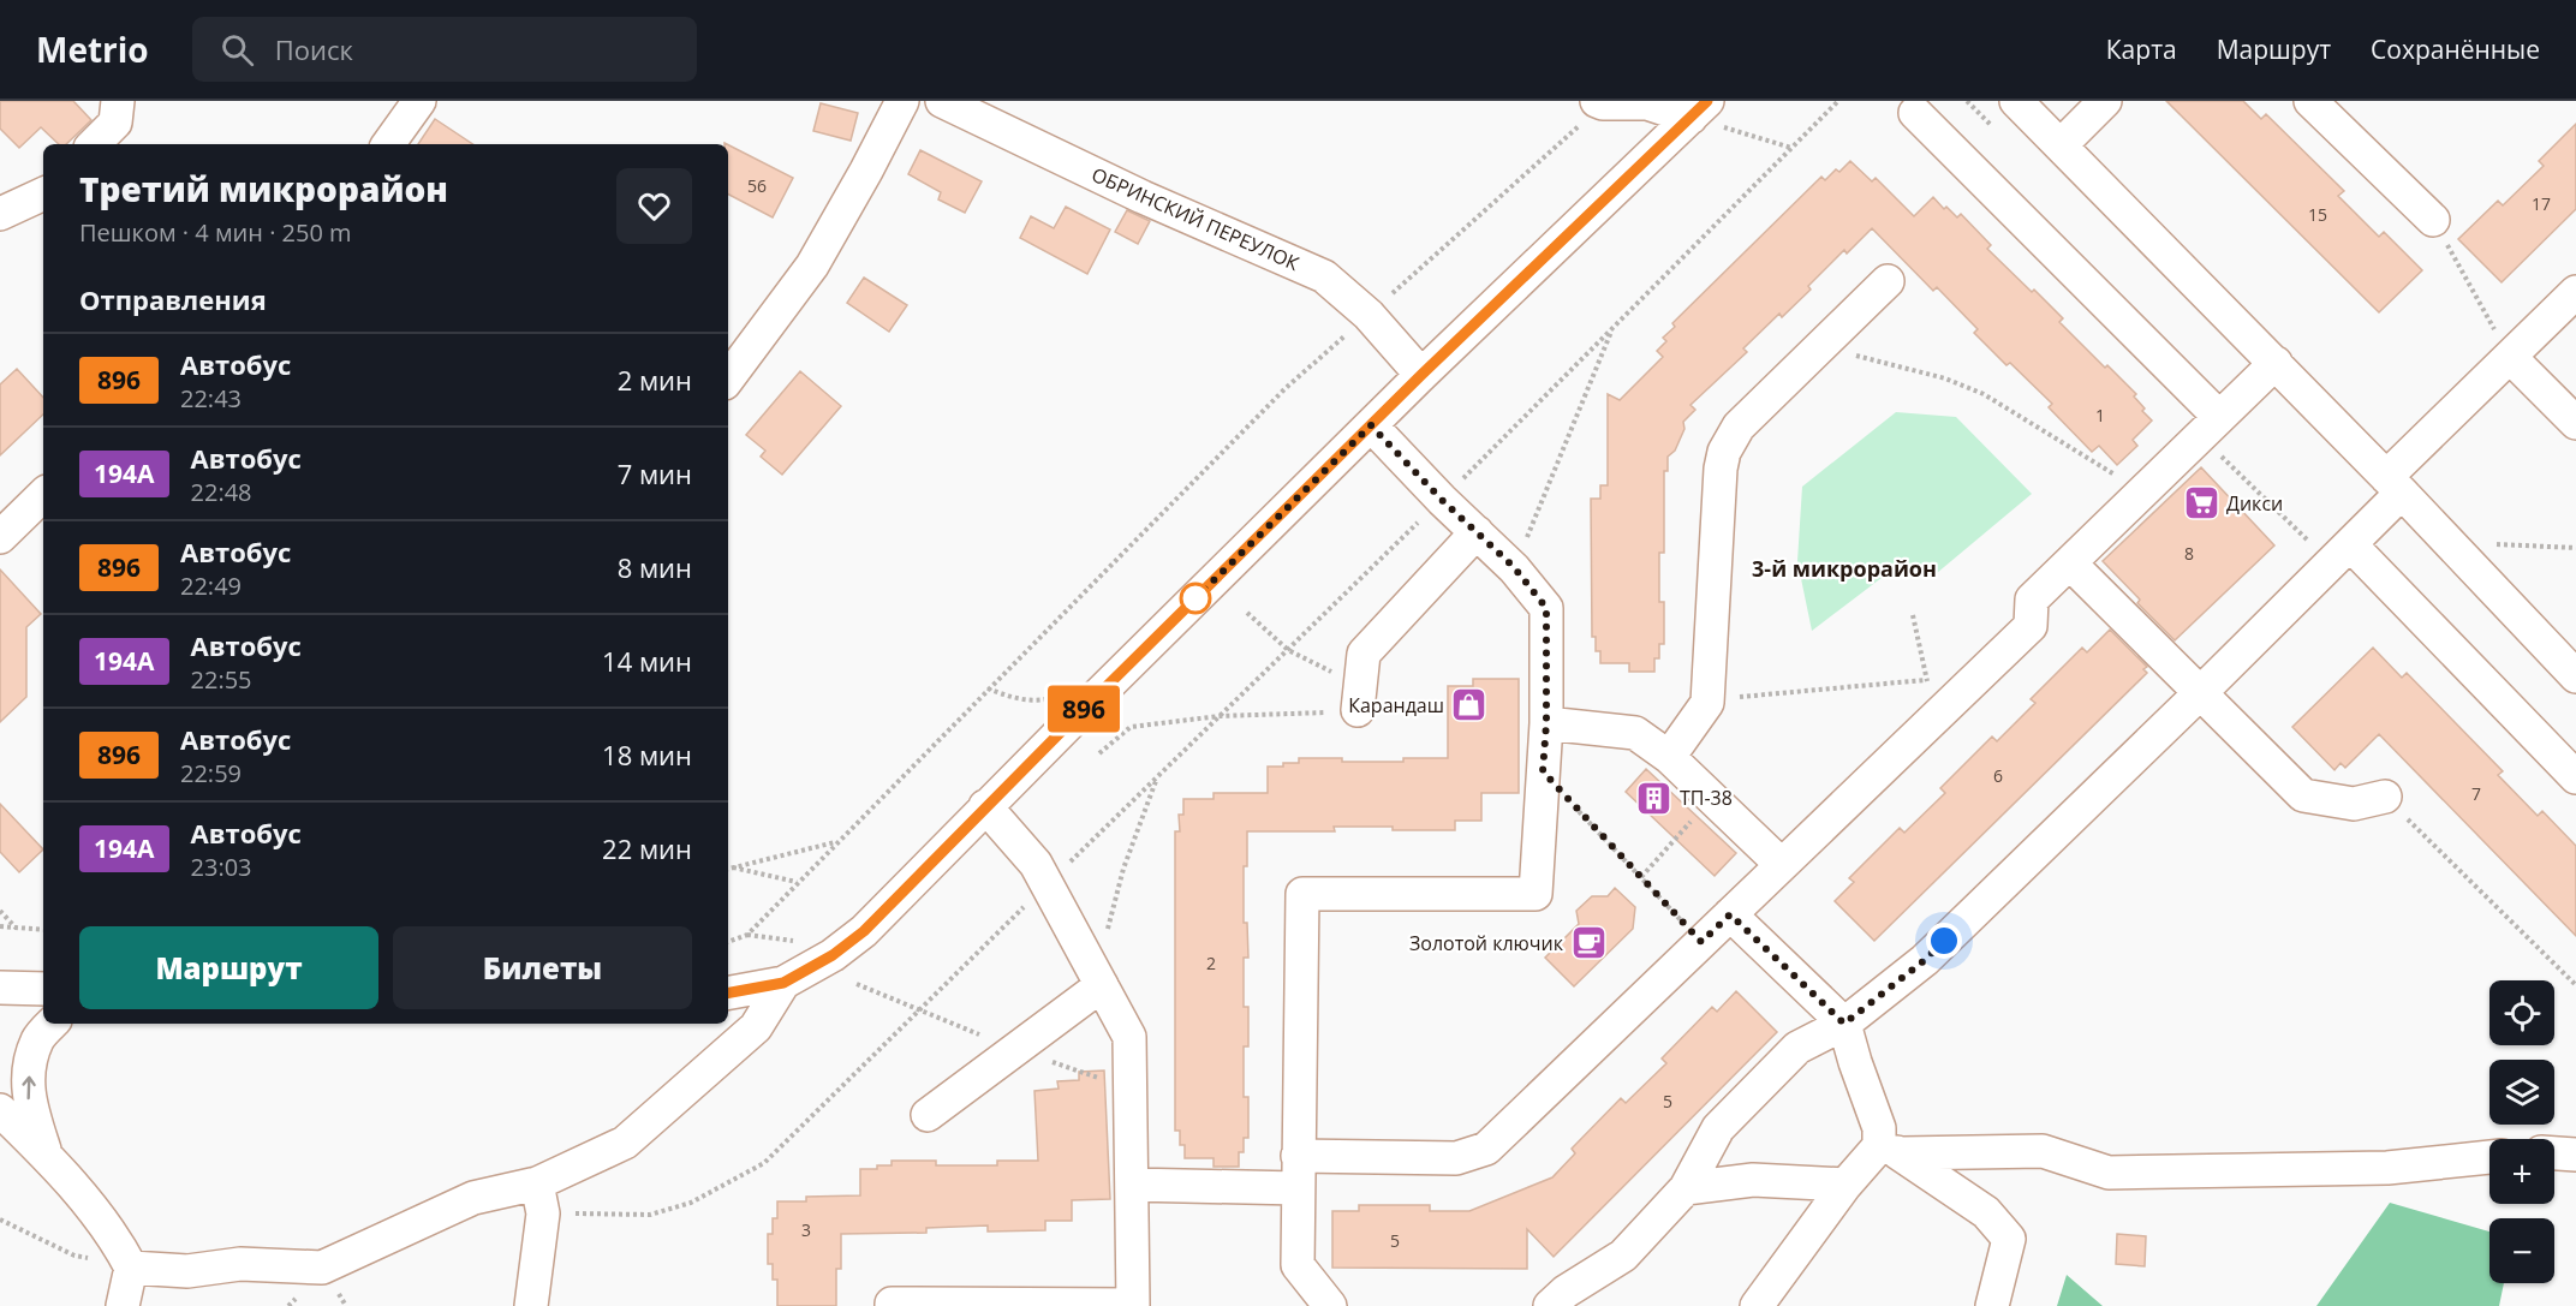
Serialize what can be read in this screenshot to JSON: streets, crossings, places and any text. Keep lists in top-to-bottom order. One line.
{"streets":{"street":["ОБРИНСКИЙ ПЕРЕУЛОК"]},"districts":["3-й микрорайон"],"places":{"supermarket":["Дикси"],"shop":["Карандаш"],"building":["ТП-38"],"cafe":["Золотой ключик"]},"lines":["bus line 896"],"house_numbers":["56","17","15","1","8","6","7","2","5","3","5"],"page":{"header":"Metrio","search":"Поиск","nav":["Карта","Маршрут","Сохранённые"],"on_map":"896","heading":[["Третий микрорайон","Пешком · 4 мин · 250 m"],"Отправления"],"list":[{"mark":"896","name":"Автобус","note":"22:43","value":"2 мин"},{"mark":"194А","name":"Автобус","note":"22:48","value":"7 мин"},{"mark":"896","name":"Автобус","note":"22:49","value":"8 мин"},{"mark":"194А","name":"Автобус","note":"22:55","value":"14 мин"},{"mark":"896","name":"Автобус","note":"22:59","value":"18 мин"},{"mark":"194А","name":"Автобус","note":"23:03","value":"22 мин"}],"buttons":["Маршрут","Билеты"],"map_buttons":["+","−"]}}
